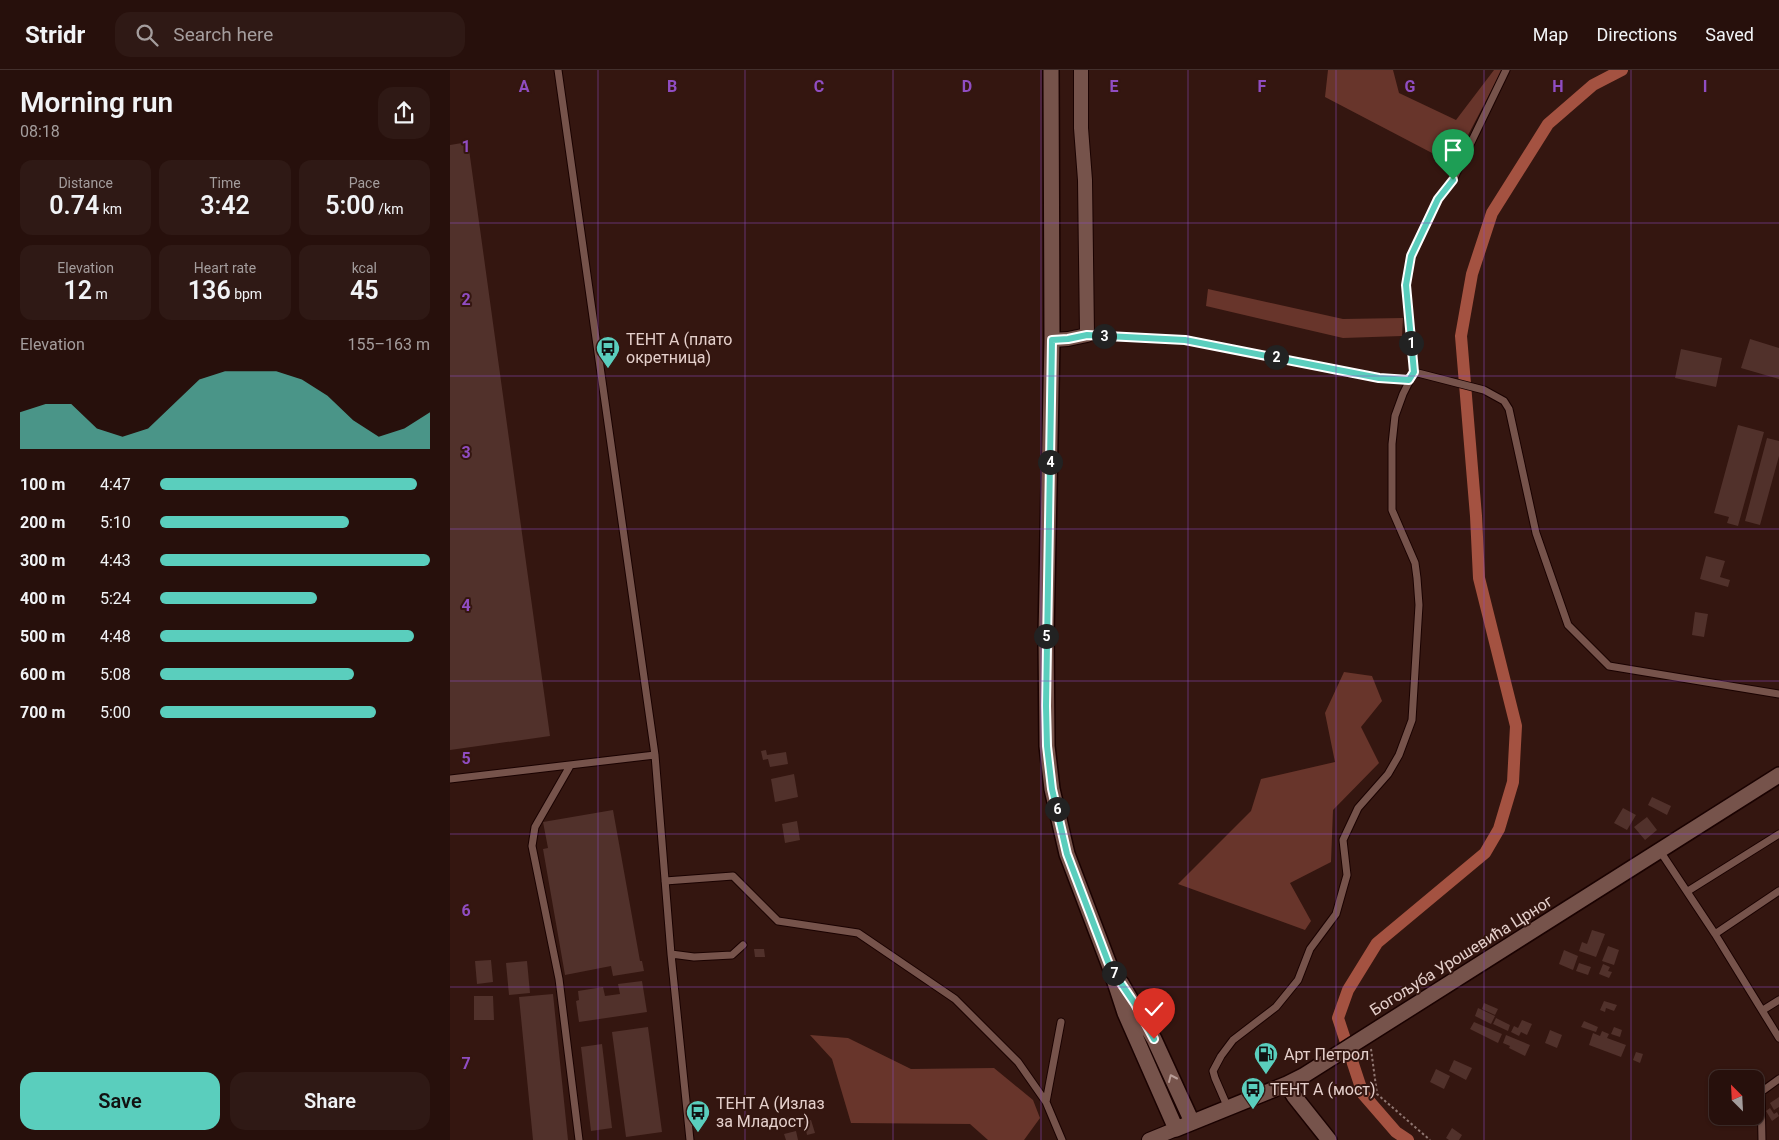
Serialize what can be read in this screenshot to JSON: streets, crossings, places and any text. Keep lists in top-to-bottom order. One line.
{"streets":{"main road":["Богољуба Урошевића Црног"]},"places":{"bus stop":["ТЕНТ А (плато окретница)","ТЕНТ А (мост)","ТЕНТ А (Излаз за Младост)"],"fuel station":["Арт Петрол"]},"north":"top left","page":{"header":"Stridr","search":"Search here","nav":["Map","Directions","Saved"],"heading":["Morning run","08:18"],"stats":[["Distance","0.74 km"],["Time","3:42"],["Pace","5:00 /km"],["Elevation","12 m"],["Heart rate","136 bpm"],["kcal","45"]],"pins":["3","1","2","4","5","6","7"],"chart":["Elevation","155–163 m"],"list":[{"name":"100 m","note":"4:47"},{"name":"200 m","note":"5:10"},{"name":"300 m","note":"4:43"},{"name":"400 m","note":"5:24"},{"name":"500 m","note":"4:48"},{"name":"600 m","note":"5:08"},{"name":"700 m","note":"5:00"}],"buttons":["Save","Share"]},"grid":{"columns":["A","B","C","D","E","F","G","H","I"],"rows":["1","2","3","4","5","6","7"]}}
